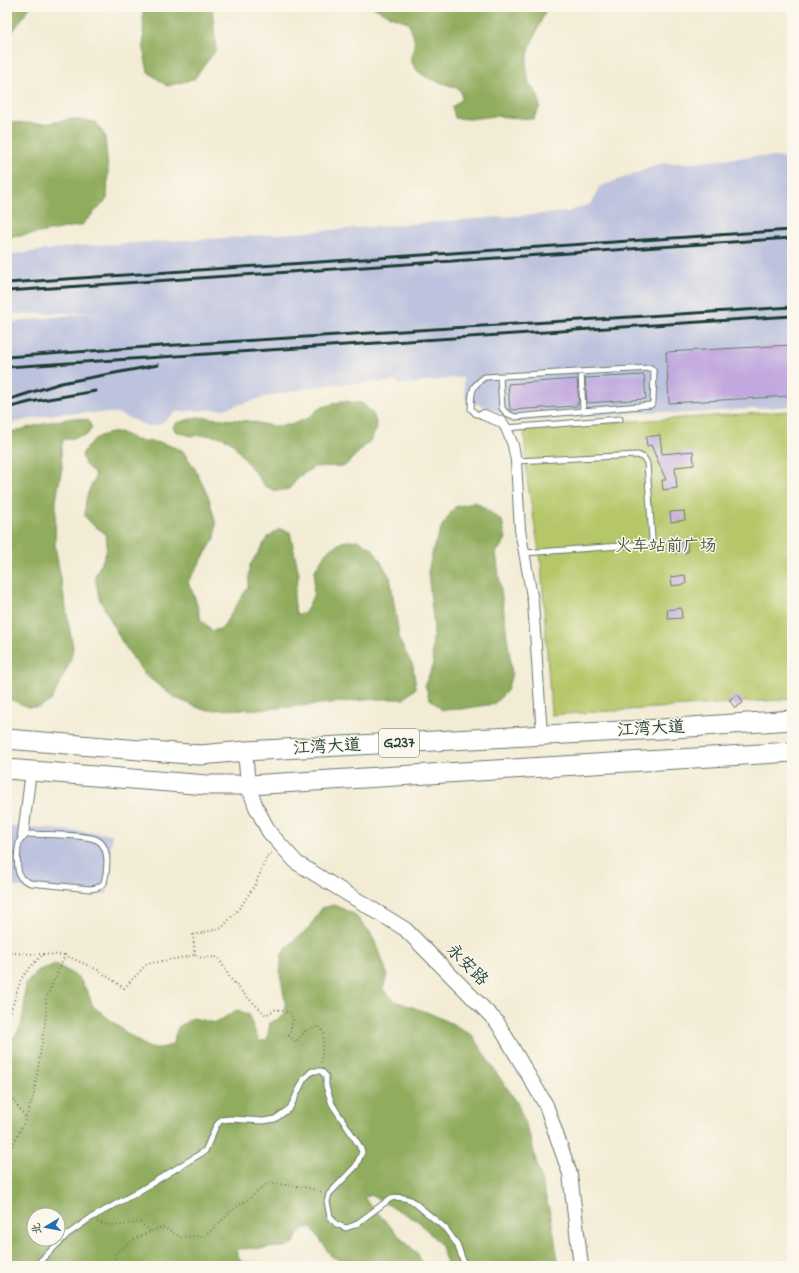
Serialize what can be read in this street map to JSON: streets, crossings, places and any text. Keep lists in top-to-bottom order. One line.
{"streets":{"highway":["江湾大道","G237"],"street":["永安路"]},"crossings":[["江湾大道","永安路"]],"parks":["火车站前广场"],"north":"left"}
